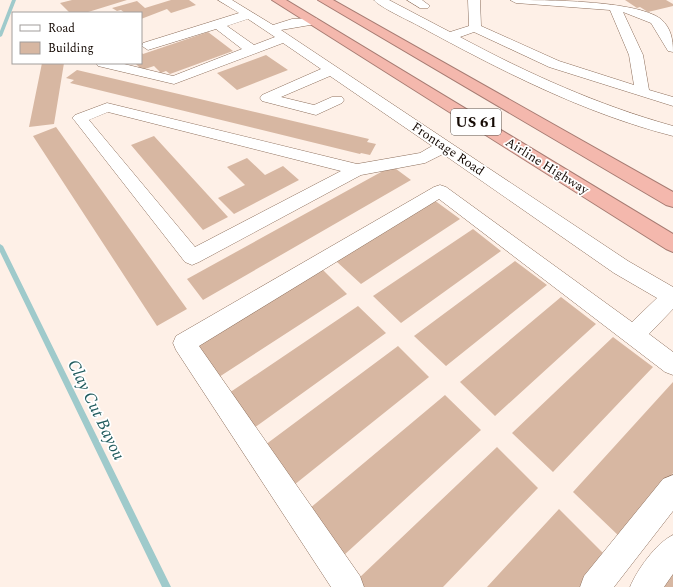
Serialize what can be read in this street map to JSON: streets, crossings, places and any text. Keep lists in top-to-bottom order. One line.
{"streets":{"highway":["US 61","Airline Highway"],"street":["Frontage Road"]},"water":["Clay Cut Bayou"],"legend":["Road","Building"]}
